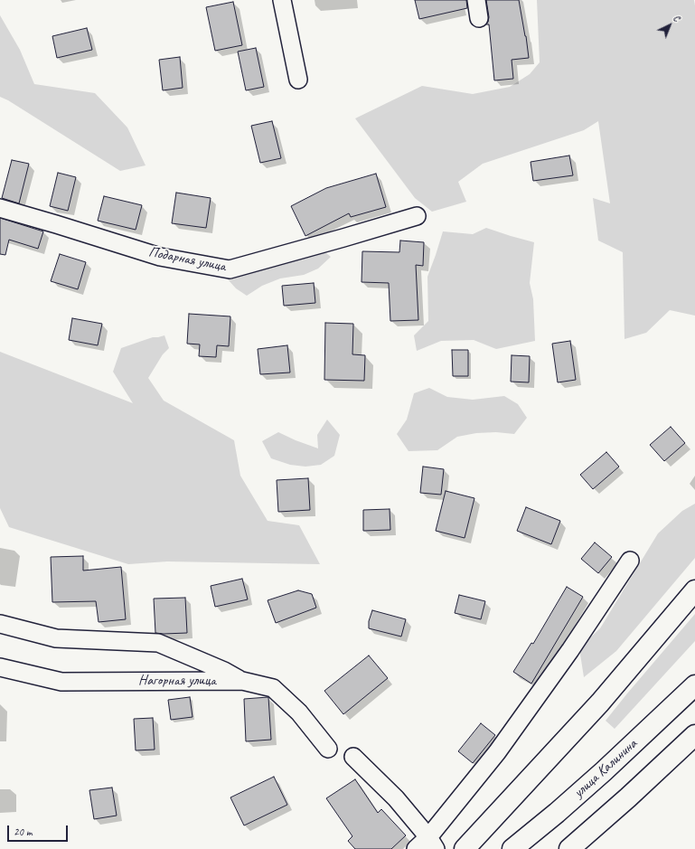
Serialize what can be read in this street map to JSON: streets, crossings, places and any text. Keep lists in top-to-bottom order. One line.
{"streets":{"main road":["улица Калинина"],"street":["Подарная улица","Нагорная улица"]},"scale_bar":"20 m","north":"top right"}
